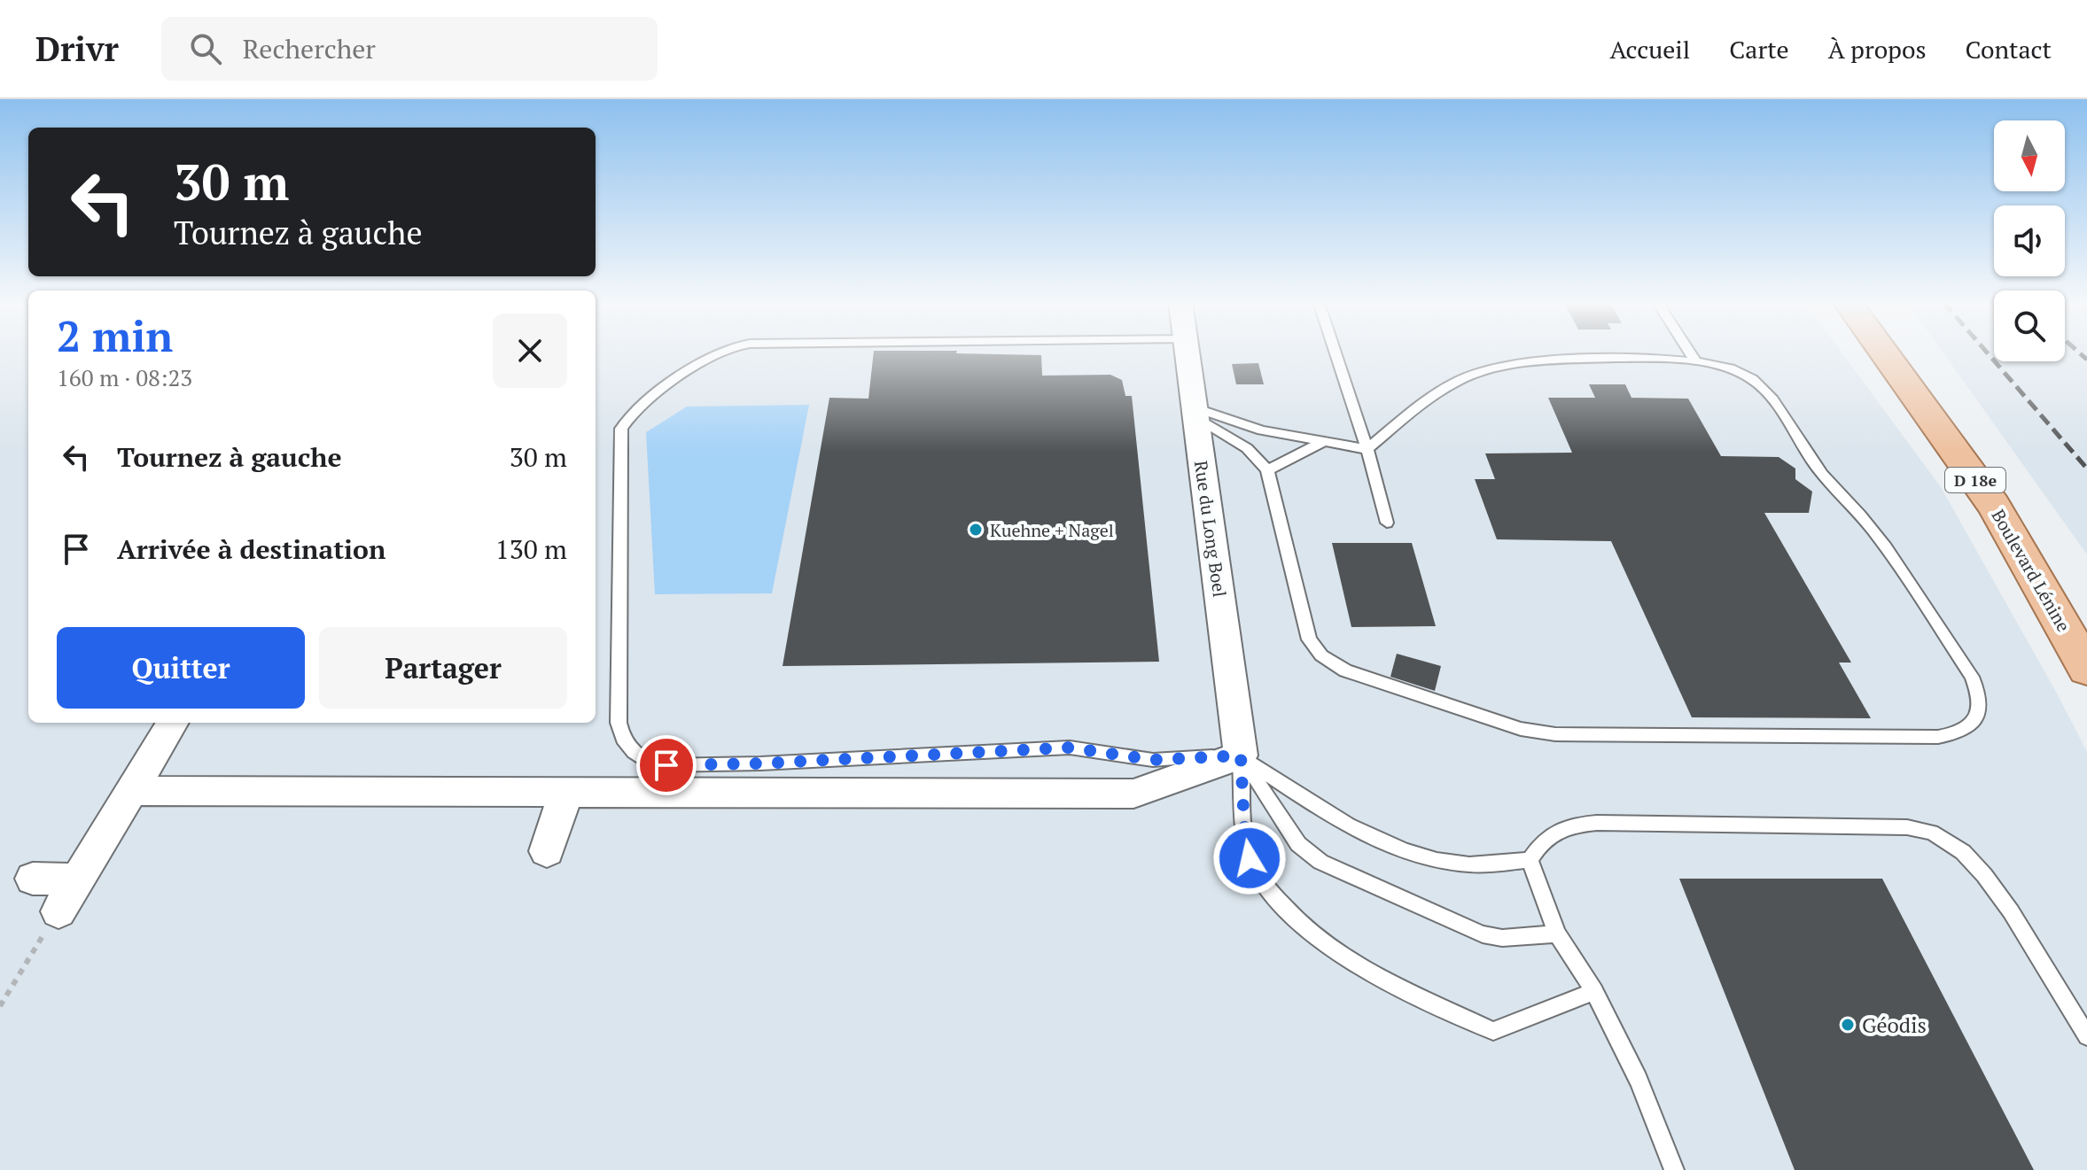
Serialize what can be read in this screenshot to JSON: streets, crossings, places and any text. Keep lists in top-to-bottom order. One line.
{"streets":{"main road":["D 18e","Boulevard Lénine"],"street":["Rue du Long Boel"]},"places":["Kuehne + Nagel","Géodis"],"north":"bottom","page":{"header":"Drivr","search":"Rechercher","nav":["Accueil","Carte","À propos","Contact"],"turn":["30 m","Tournez à gauche"],"heading":["2 min","160 m · 08:23"],"list":[{"name":"Tournez à gauche","value":"30 m"},{"name":"Arrivée à destination","value":"130 m"}],"buttons":["Quitter","Partager"]}}
